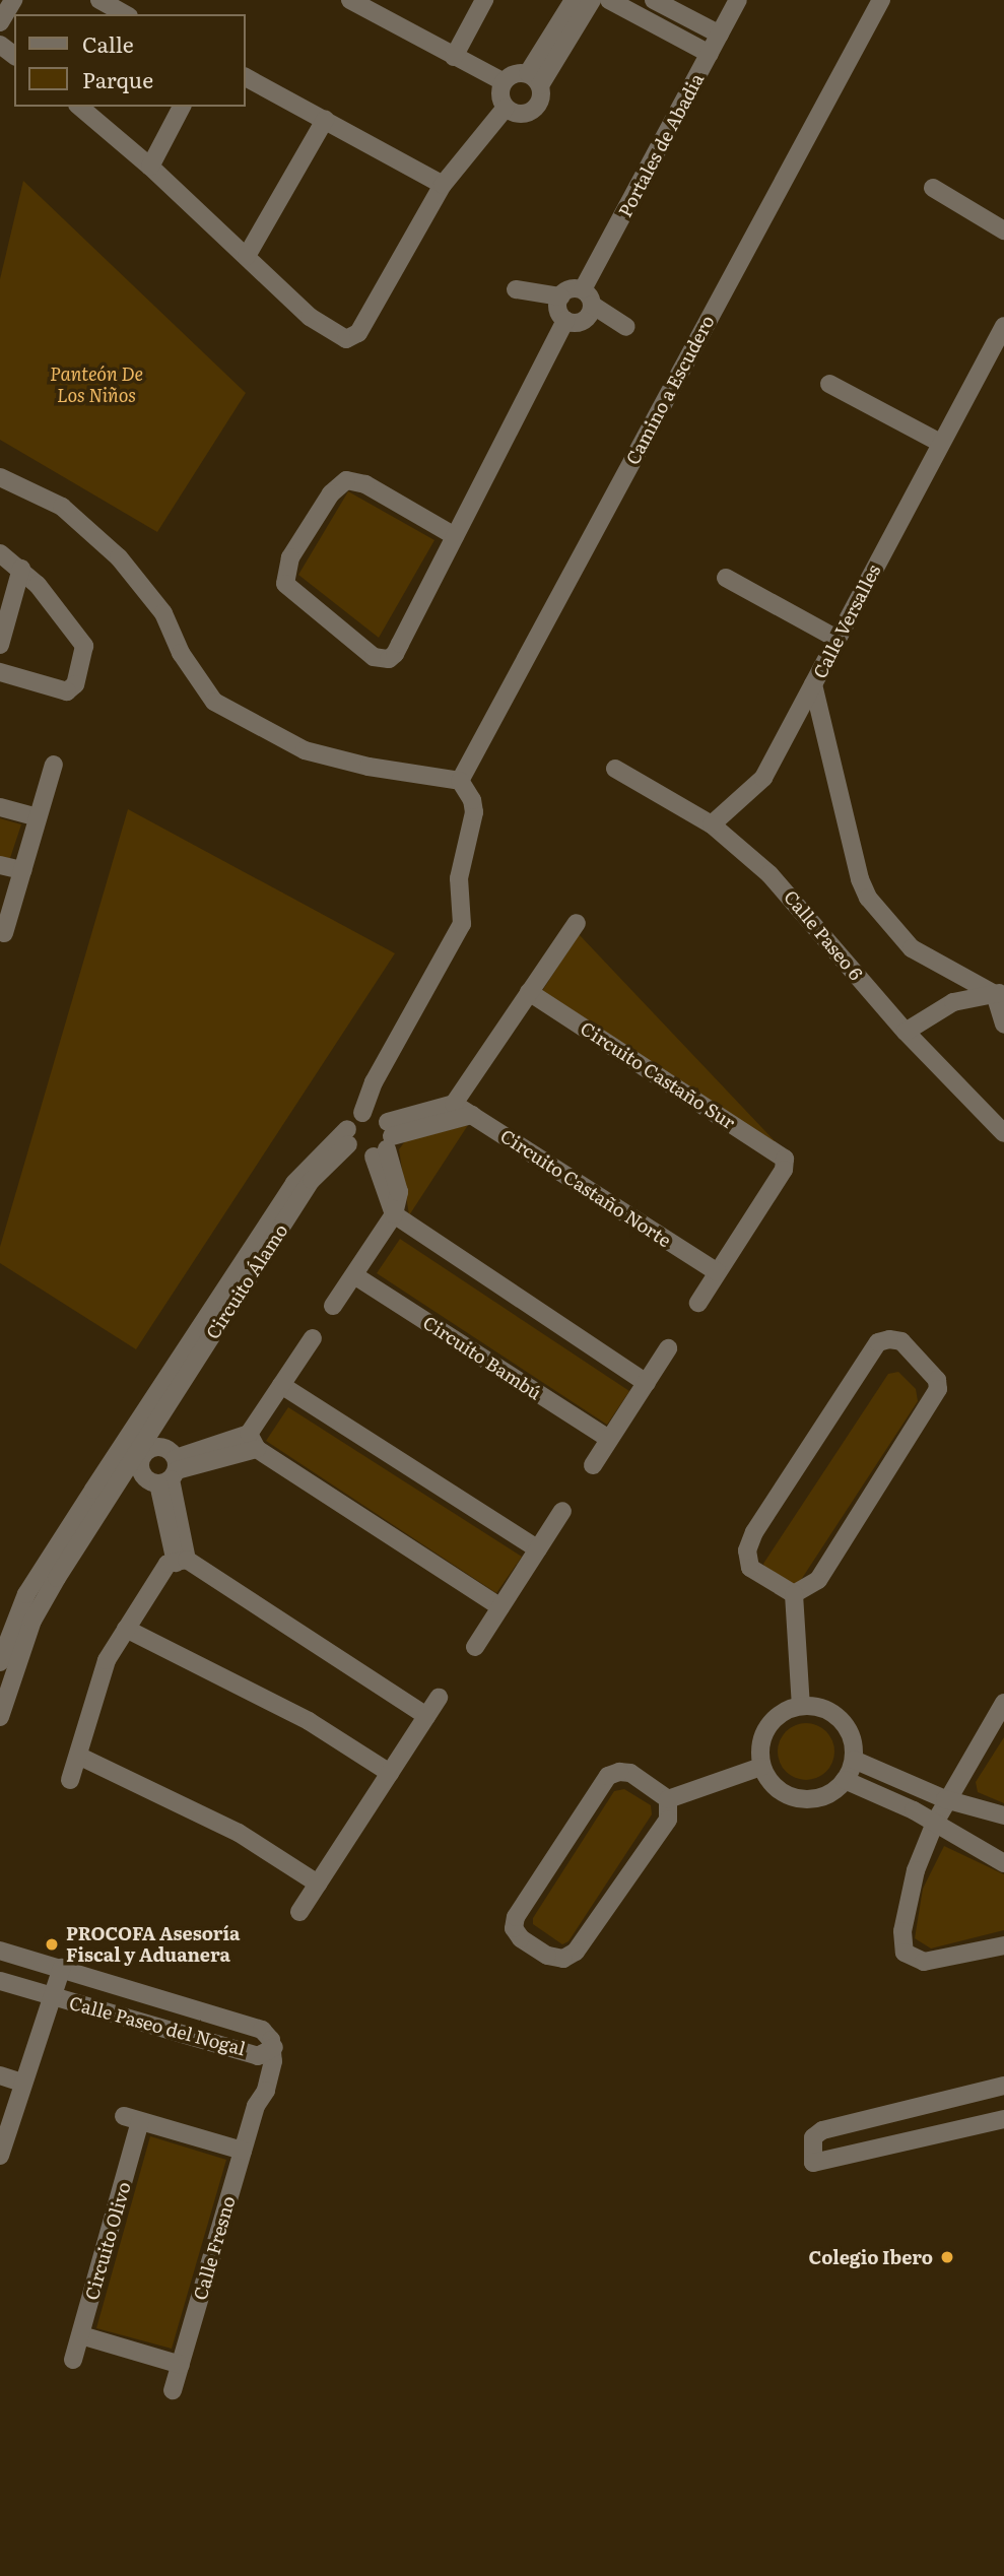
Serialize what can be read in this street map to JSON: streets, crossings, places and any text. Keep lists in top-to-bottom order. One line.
{"streets":{"street":["Portales de Abadia","Camino a Escudero","Calle Versalles","Calle Paseo 6","Circuito Castaño Sur","Circuito Castaño Norte","Circuito Álamo","Circuito Bambú","Calle Paseo del Nogal","Circuito Olivo","Calle Fresno"]},"crossings":[["Circuito Castaño Sur","Circuito Castaño Norte"],["Calle Paseo del Nogal","Calle Fresno"],["Circuito Olivo","Calle Fresno"]],"parks":["Panteón De Los Niños"],"places":["PROCOFA Asesoría Fiscal y Aduanera","Colegio Ibero"],"legend":["Calle","Parque"]}
